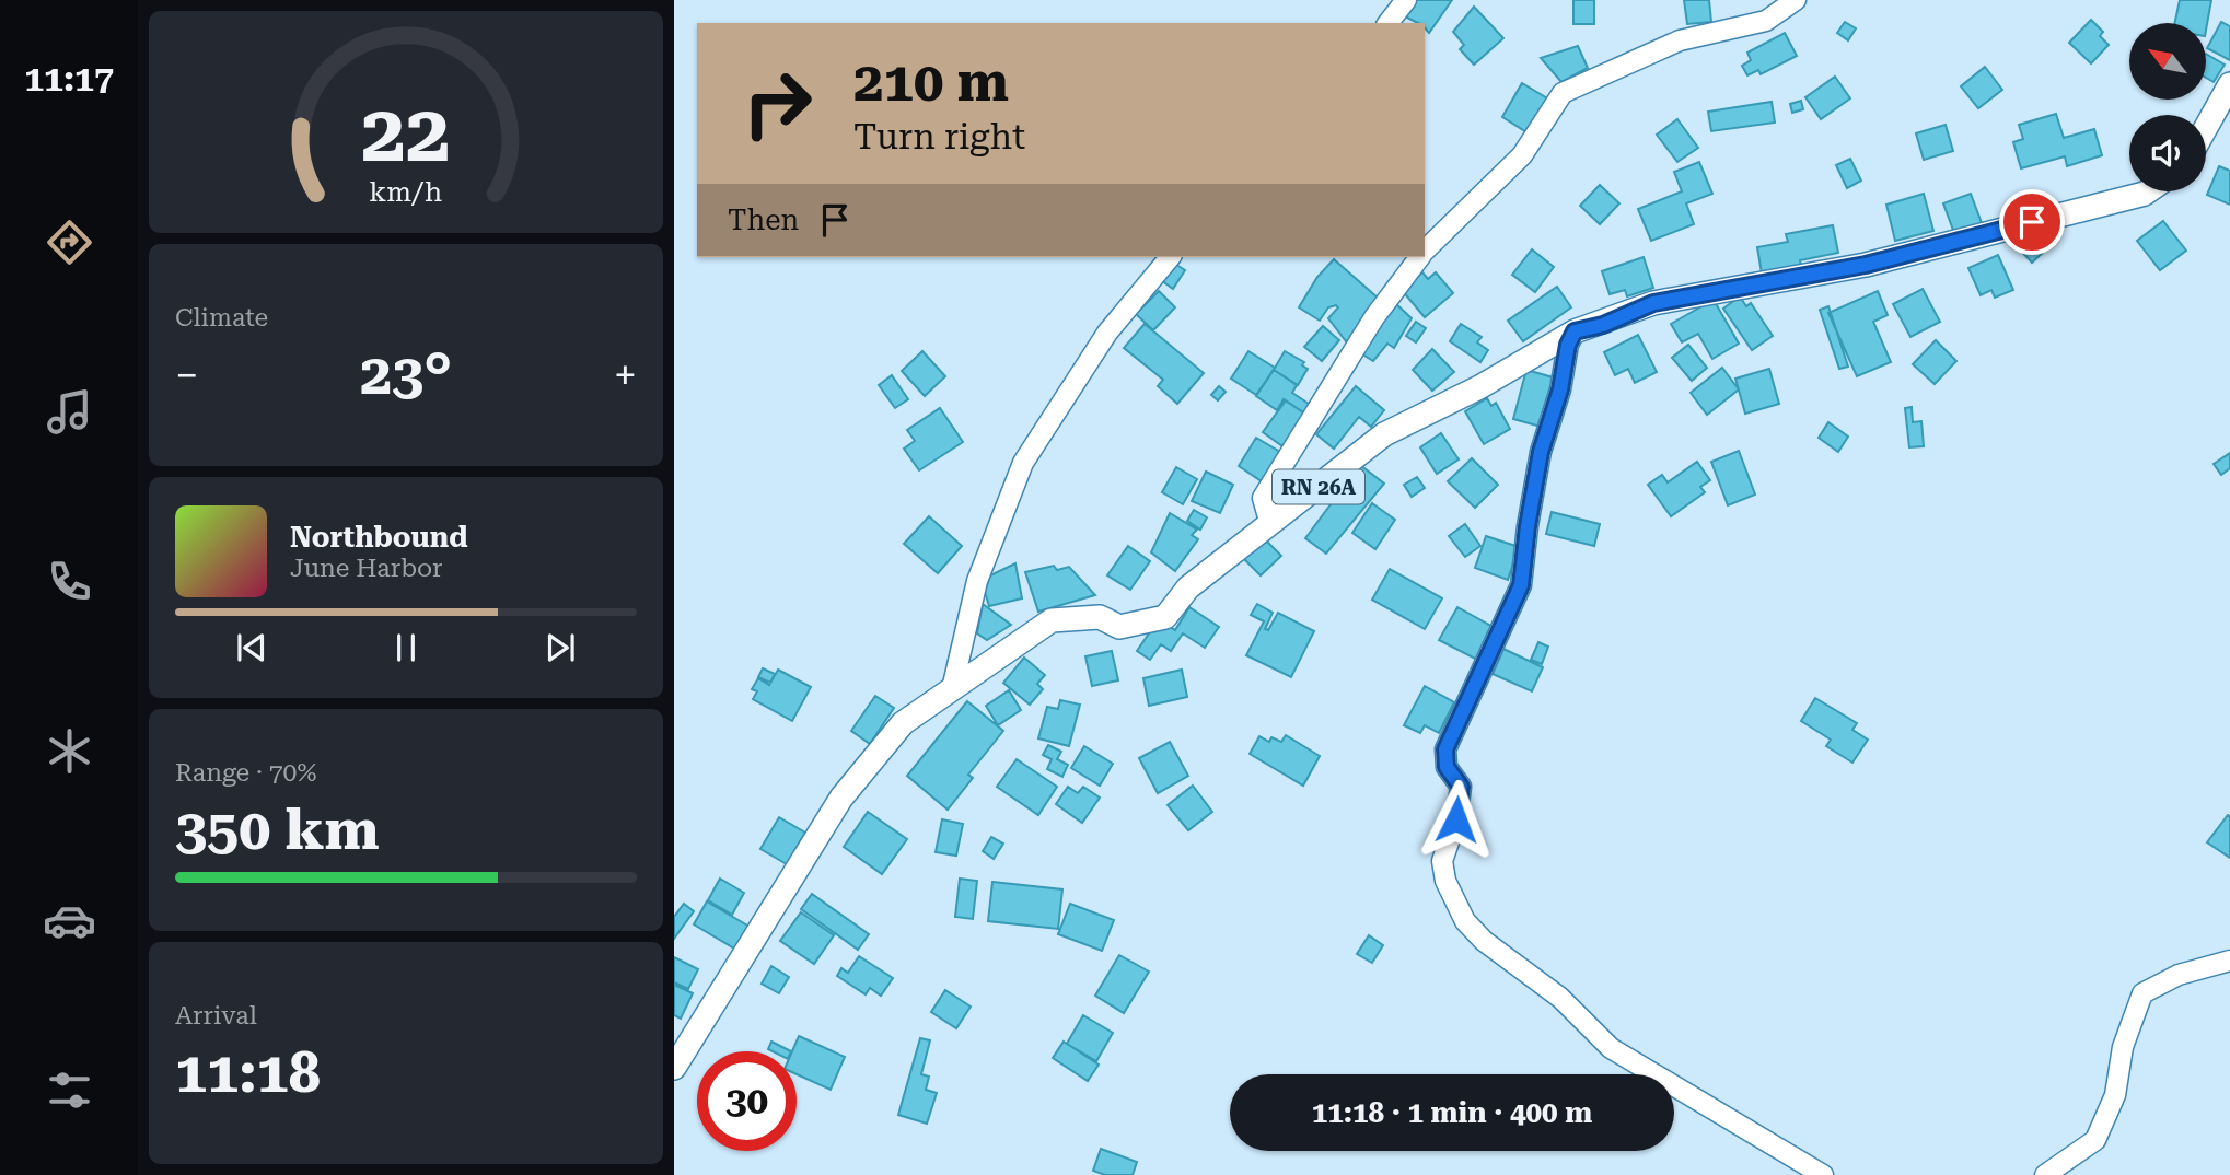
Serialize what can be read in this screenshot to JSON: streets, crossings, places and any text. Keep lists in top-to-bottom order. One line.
{"streets":{"main road":["RN 26A"]},"north":"top left","page":{"tabs":"11:17","turn":["210 m","Turn right"],"then":"Then","tile":["Climate",["Range · 70%","350 km"],["Arrival","11:18"]],"heat":["−","23°","+"],"song":["Northbound","June Harbor"],"limit":"30","trip":"11:18 · 1 min · 400 m","gauge":["22","km/h"]}}
